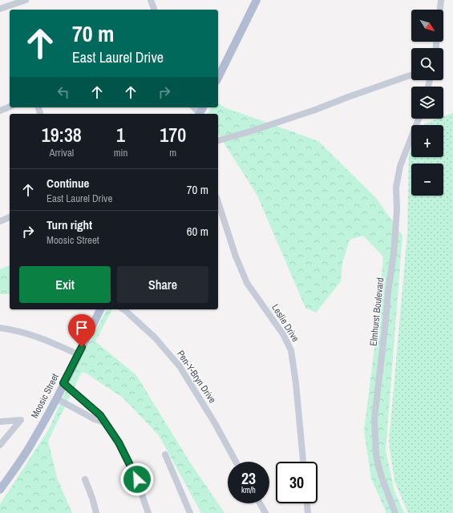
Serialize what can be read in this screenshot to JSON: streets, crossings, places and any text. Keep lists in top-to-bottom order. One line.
{"streets":{"main road":["Moosic Street"],"street":["Elmhurst Boulevard","Leslie Drive","Pen-Y-Bryn Drive"]},"north":"bottom right","page":{"map_buttons":["+","−"],"turn":["70 m","East Laurel Drive"],"eta":["19:38","Arrival","1","min","170","m"],"list":[{"name":"Continue","note":"East Laurel Drive","value":"70 m"},{"name":"Turn right","note":"Moosic Street","value":"60 m"}],"buttons":["Exit","Share"],"speed":"23 km/h","limit":"30"}}
